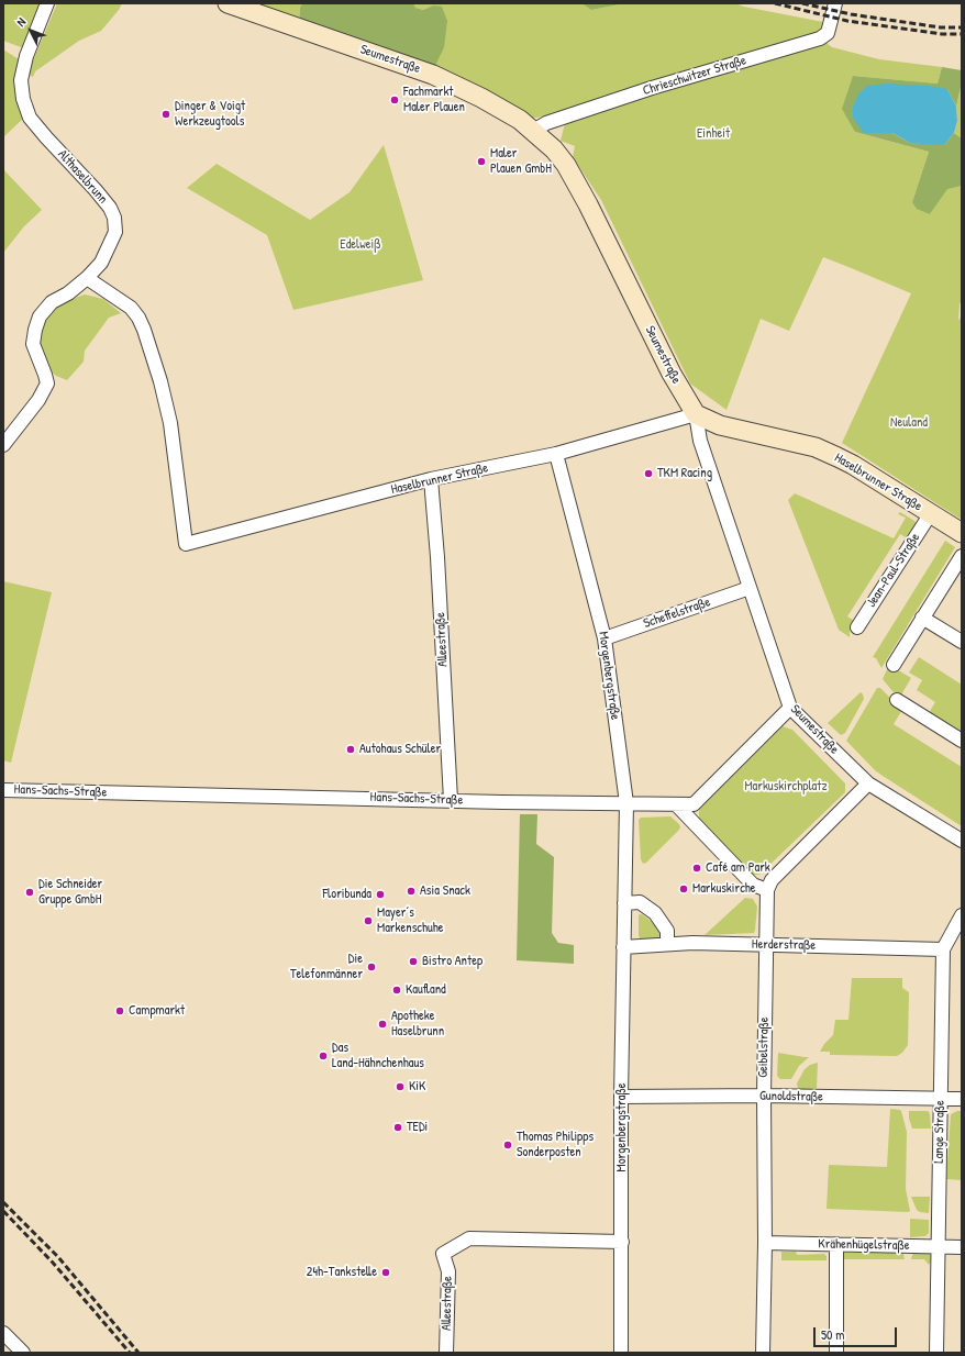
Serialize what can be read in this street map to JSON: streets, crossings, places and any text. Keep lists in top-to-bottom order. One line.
{"streets":{"street":["Seumestraße","Chrieschwitzer Straße","Althaselbrunn","Haselbrunner Straße","Jean-Paul-Straße","Scheffelstraße","Alleestraße","Morgenbergstraße","Hans-Sachs-Straße","Herderstraße","Geibelstraße","Gunoldstraße","Lange Straße","Krähenhügelstraße"]},"crossings":[["Seumestraße","Chrieschwitzer Straße"],["Seumestraße","Haselbrunner Straße"],["Seumestraße","Scheffelstraße"],["Seumestraße","Hans-Sachs-Straße"],["Althaselbrunn","Haselbrunner Straße"],["Haselbrunner Straße","Jean-Paul-Straße"],["Haselbrunner Straße","Alleestraße"],["Haselbrunner Straße","Morgenbergstraße"],["Scheffelstraße","Morgenbergstraße"],["Alleestraße","Morgenbergstraße"],["Alleestraße","Hans-Sachs-Straße"],["Morgenbergstraße","Hans-Sachs-Straße"],["Morgenbergstraße","Herderstraße"],["Morgenbergstraße","Gunoldstraße"],["Herderstraße","Geibelstraße"],["Herderstraße","Lange Straße"],["Geibelstraße","Gunoldstraße"],["Geibelstraße","Krähenhügelstraße"],["Gunoldstraße","Lange Straße"],["Lange Straße","Krähenhügelstraße"]],"parks":["Einheit","Edelweiß","Neuland","Markuskirchplatz"],"places":["Fachmarkt Maler Plauen","Dinger & Voigt Werkzeugtools","Maler Plauen GmbH","TKM Racing","Autohaus Schüler","Café am Park","Markuskirche","Asia Snack","Die Schneider Gruppe GmbH","Floribunda","Mayer´s Markenschuhe","Bistro Antep","Die Telefonmänner","Kaufland","Campmarkt","Apotheke Haselbrunn","Das Land-Hähnchenhaus","KiK","TEDi","Thomas Philipps Sonderposten","24h-Tankstelle"],"scale_bar":"50 m","north":"top left"}
